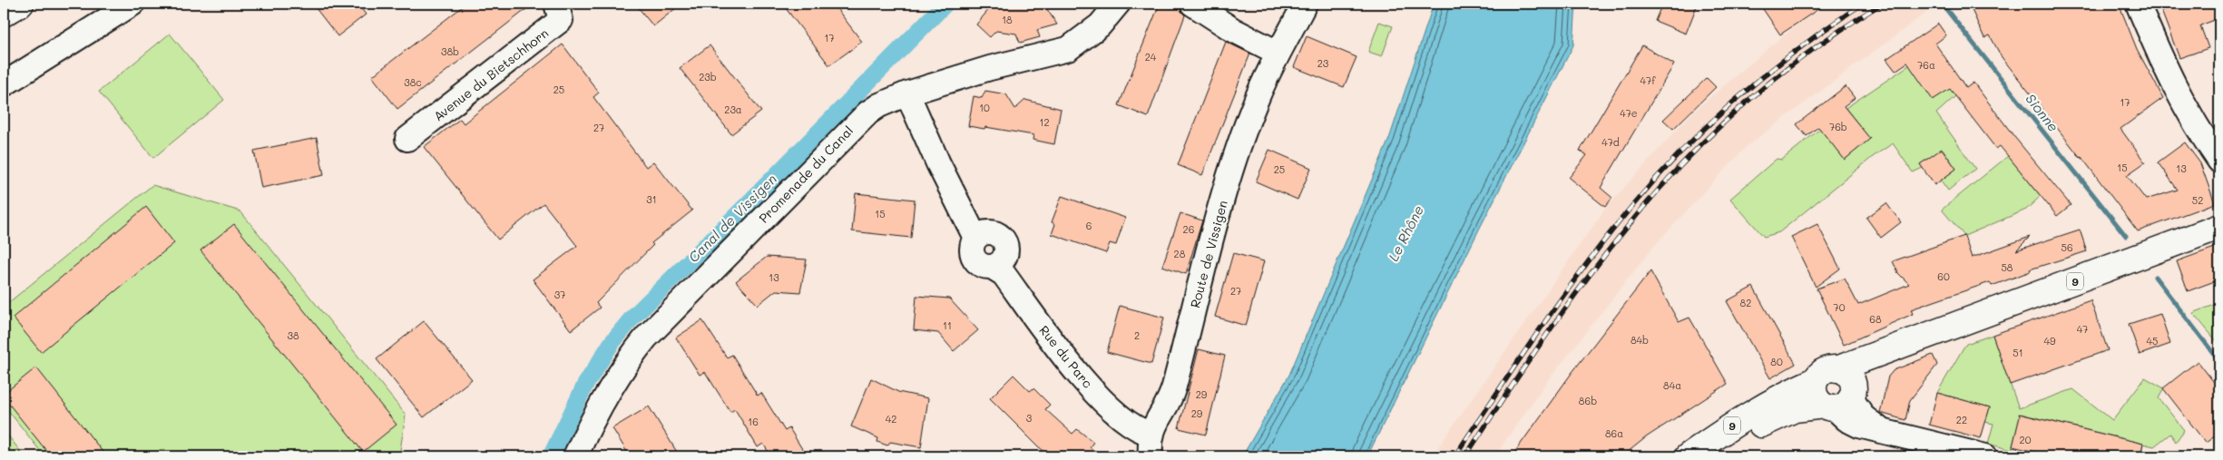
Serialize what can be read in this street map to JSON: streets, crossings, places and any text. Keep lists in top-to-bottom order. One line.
{"streets":{"main road":["9"],"street":["Avenue du Bietschhorn","Promenade du Canal","Route de Vissigen","Rue du Parc"]},"crossings":[["Promenade du Canal","Rue du Parc"],["Route de Vissigen","Rue du Parc"]],"water":["Sionne","Canal de Vissigen","Le Rhône"],"house_numbers":["18","17","38b","24","23","76a","23b","47f","38c","25","17","10","23a","47e","12","76b","27","47d","15","13","25","31","52","15","6","26","56","28","58","60","13","27","37","82","70","68","11","47","38","2","84b","49","45","51","80","84a","29","86b","29","3","42","22","16","86a","20"]}
